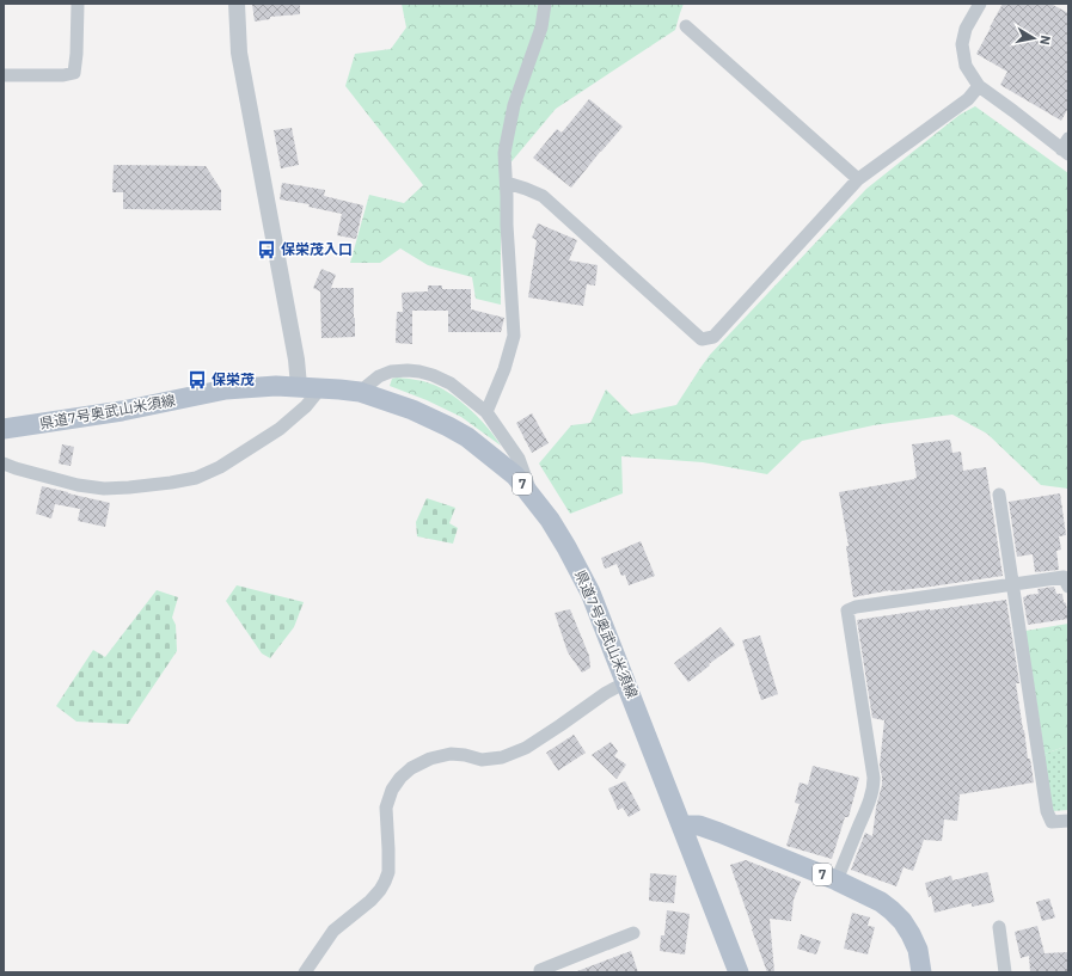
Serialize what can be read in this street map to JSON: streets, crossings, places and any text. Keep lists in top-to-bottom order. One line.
{"streets":{"main road":["県道7号奥武山米須線","7"]},"crossings":[["県道7号奥武山米須線","7"]],"places":{"bus stop":["保栄茂入口","保栄茂"]},"north":"right"}
